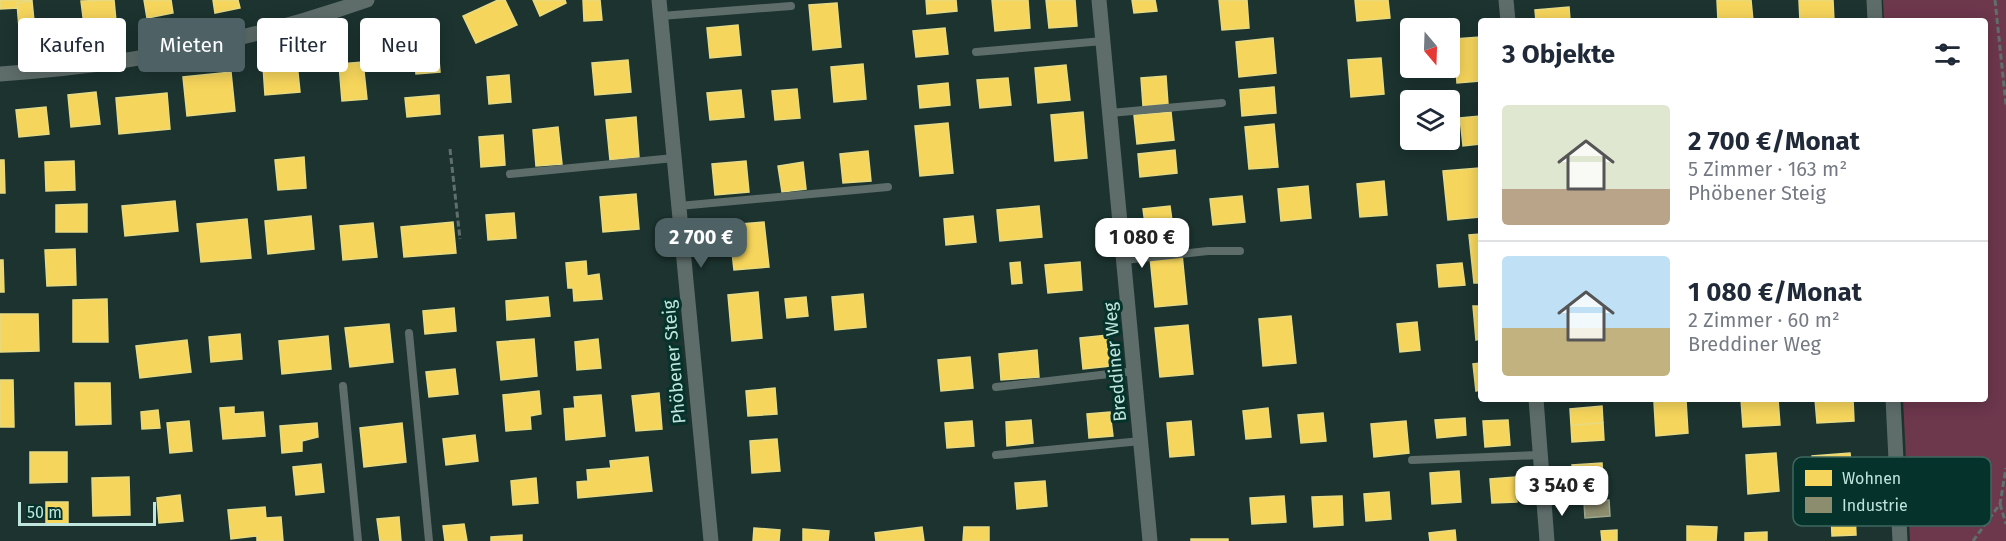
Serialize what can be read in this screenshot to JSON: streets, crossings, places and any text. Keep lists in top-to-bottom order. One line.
{"streets":{"street":["Phöbener Steig","Breddiner Weg"]},"legend":["Wohnen","Industrie"],"scale_bar":"50 m","north":"bottom","page":{"chip":["Kaufen","Mieten","Filter","Neu"],"heading":"3 Objekte","list":[{"name":"2 700 €/Monat","note":"5 Zimmer · 163 m² · Phöbener Steig"},{"name":"1 080 €/Monat","note":"2 Zimmer · 60 m² · Breddiner Weg"}],"price":["2 700 €","1 080 €","3 540 €"],"scale":"50 m"}}
